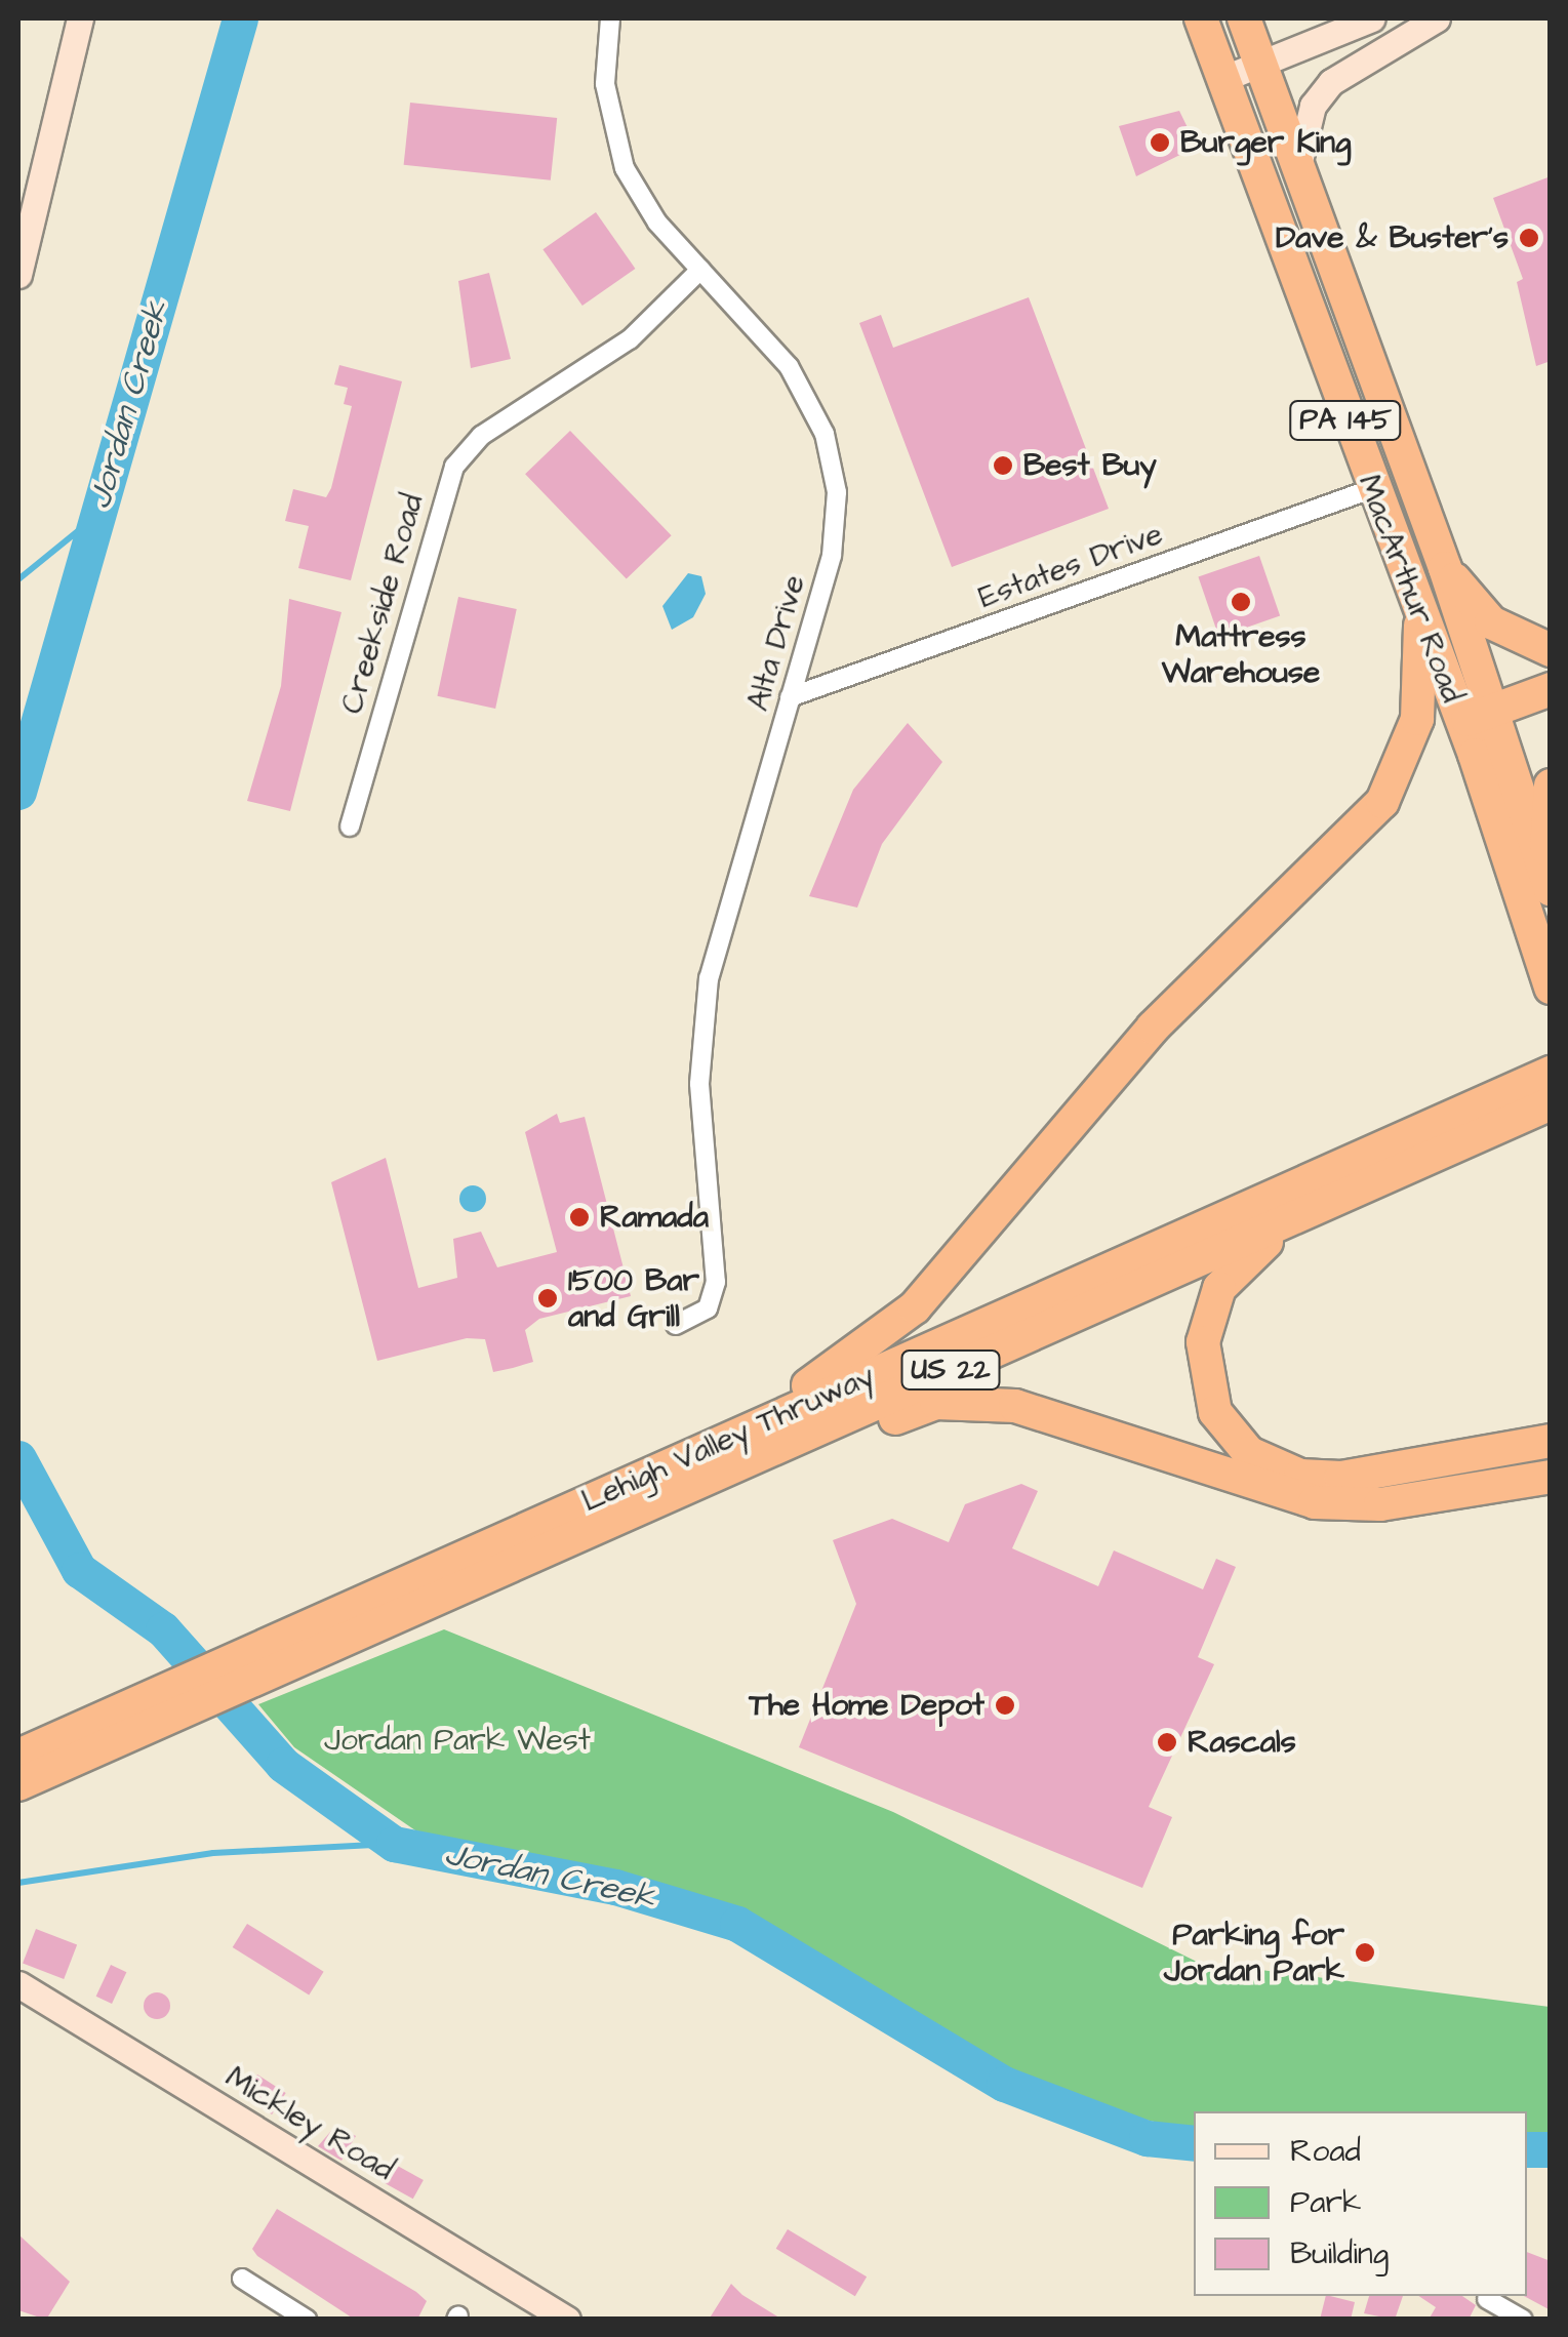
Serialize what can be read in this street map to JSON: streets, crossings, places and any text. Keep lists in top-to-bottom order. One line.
{"streets":{"highway":["PA 145","MacArthur Road","US 22","Lehigh Valley Thruway"],"street":["Estates Drive","Creekside Road","Alta Drive","Mickley Road"]},"crossings":[["Estates Drive","MacArthur Road"],["Estates Drive","Alta Drive"],["Creekside Road","Alta Drive"]],"water":["Jordan Creek"],"parks":["Jordan Park West"],"places":["Burger King","Dave & Buster's","Best Buy","Mattress Warehouse","Ramada","1500 Bar and Grill","The Home Depot","Rascals","Parking for Jordan Park"],"legend":["Road","Park","Building"]}
